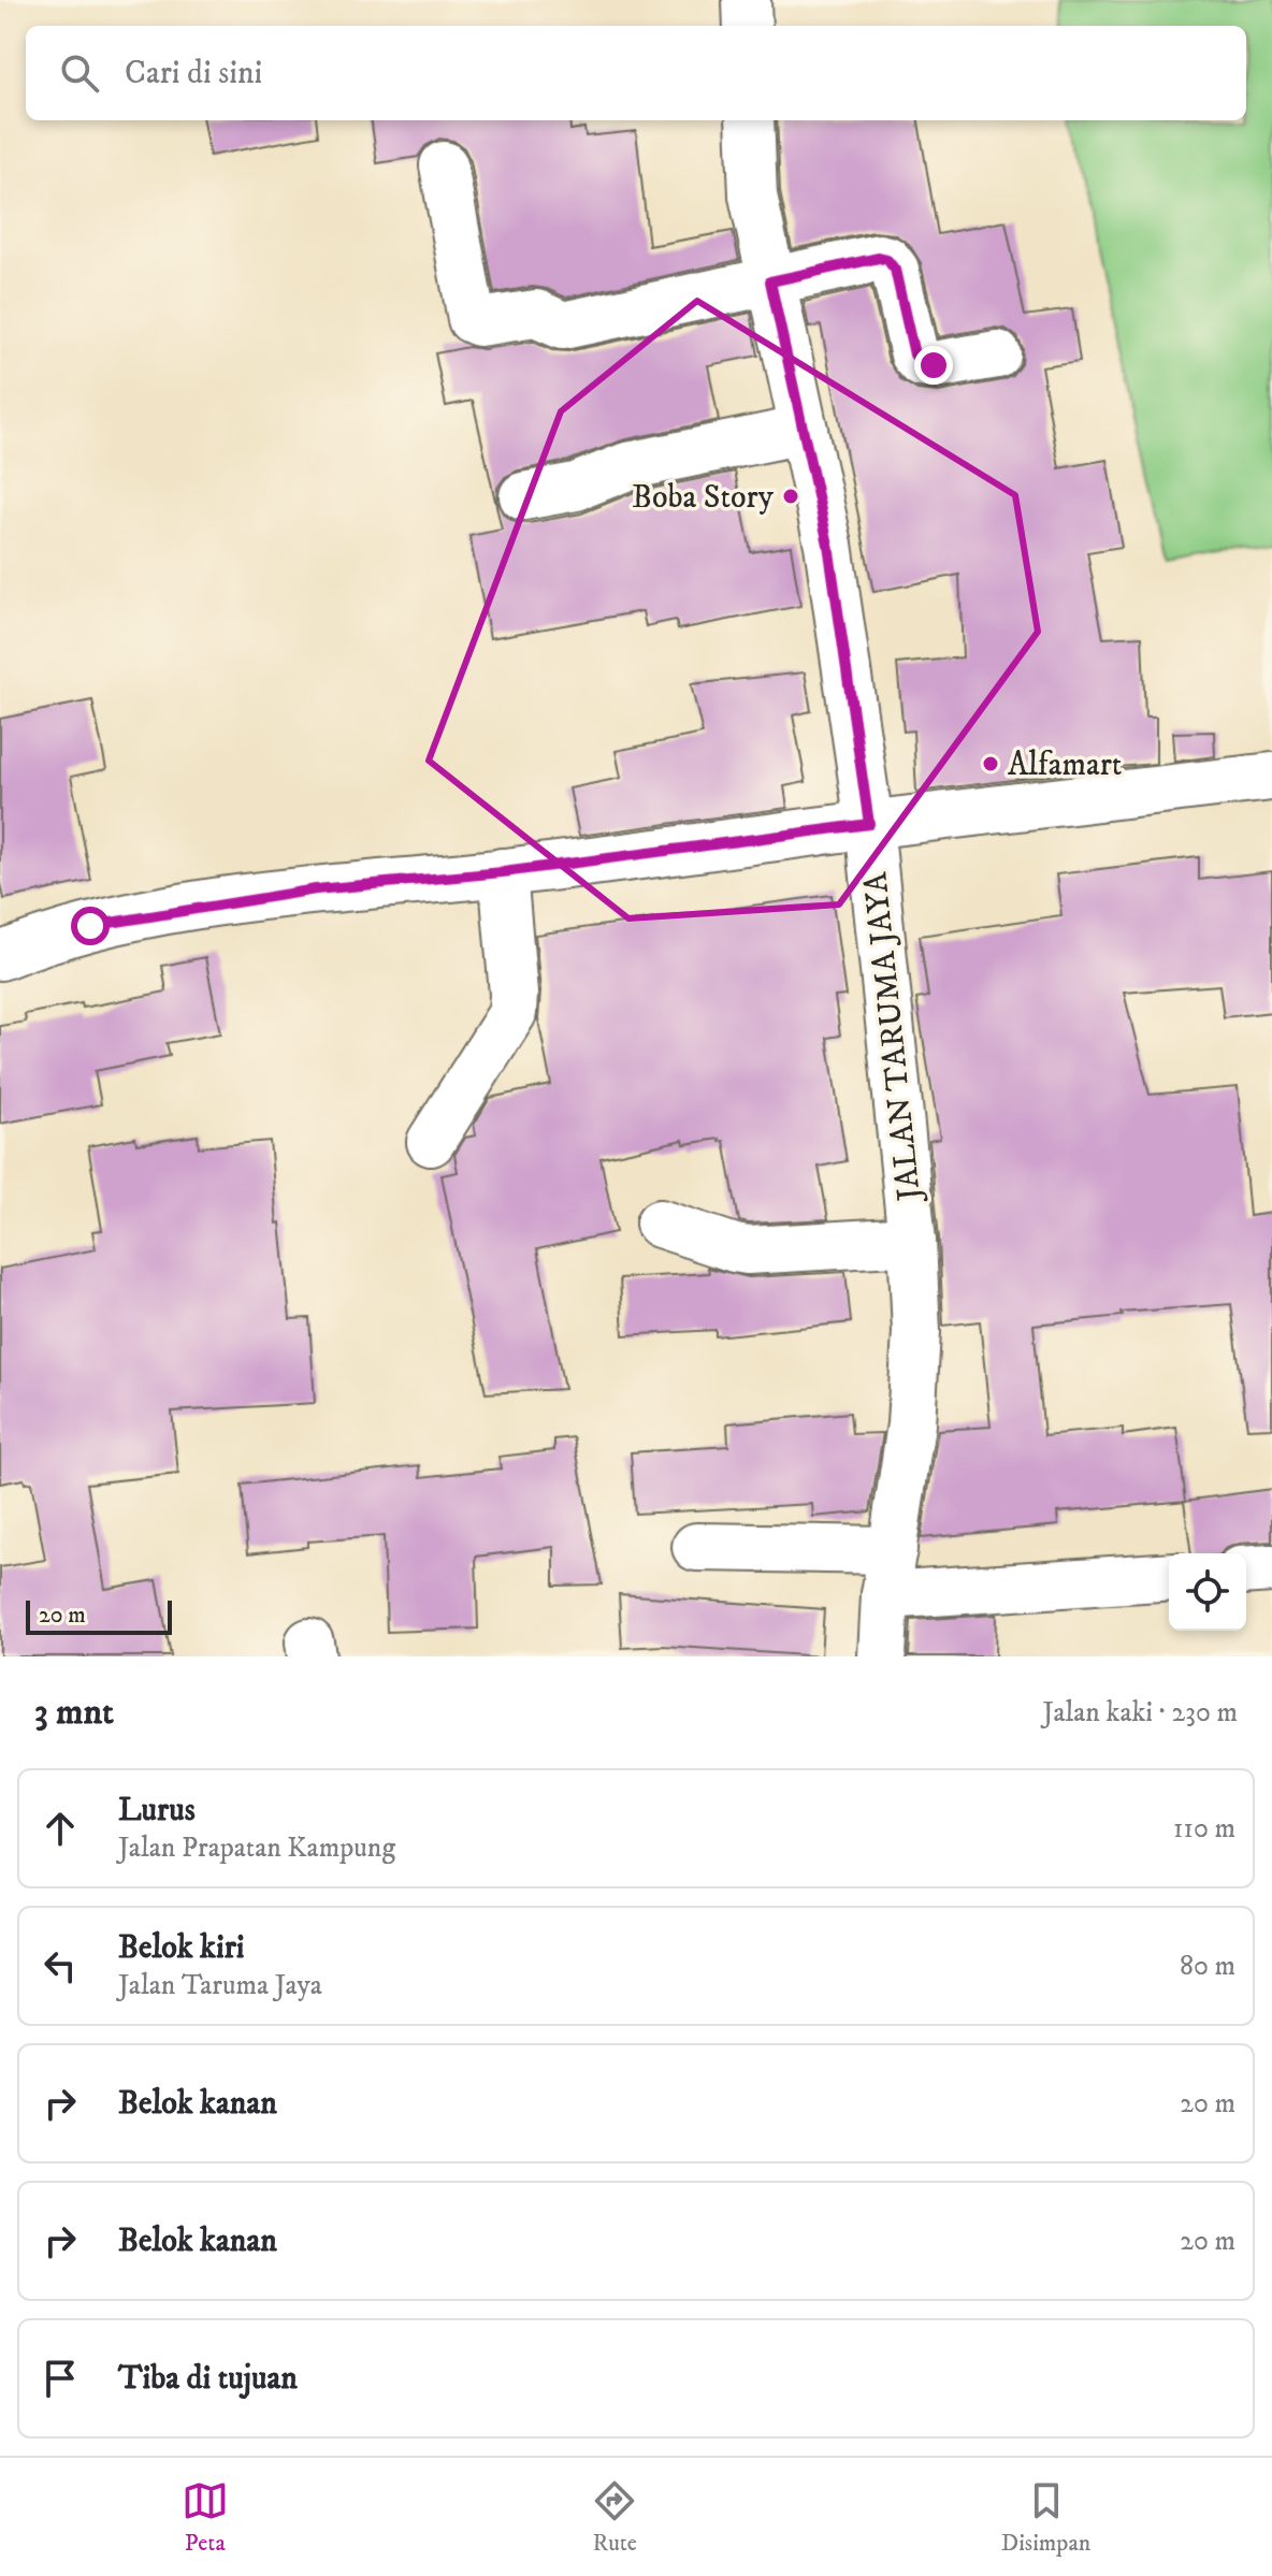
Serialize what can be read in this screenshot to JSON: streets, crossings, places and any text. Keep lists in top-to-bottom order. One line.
{"streets":{"street":["JALAN TARUMA JAYA"]},"places":["Boba Story","Alfamart"],"scale_bar":"20 m","page":{"search":"Cari di sini","scale":"20 m","heading":["3 mnt","Jalan kaki · 230 m"],"list":[["Lurus","Jalan Prapatan Kampung","110 m"],["Belok kiri","Jalan Taruma Jaya","80 m"],["Belok kanan","20 m"],["Belok kanan","20 m"],"Tiba di tujuan"],"nav":["Peta","Rute","Disimpan"]}}
